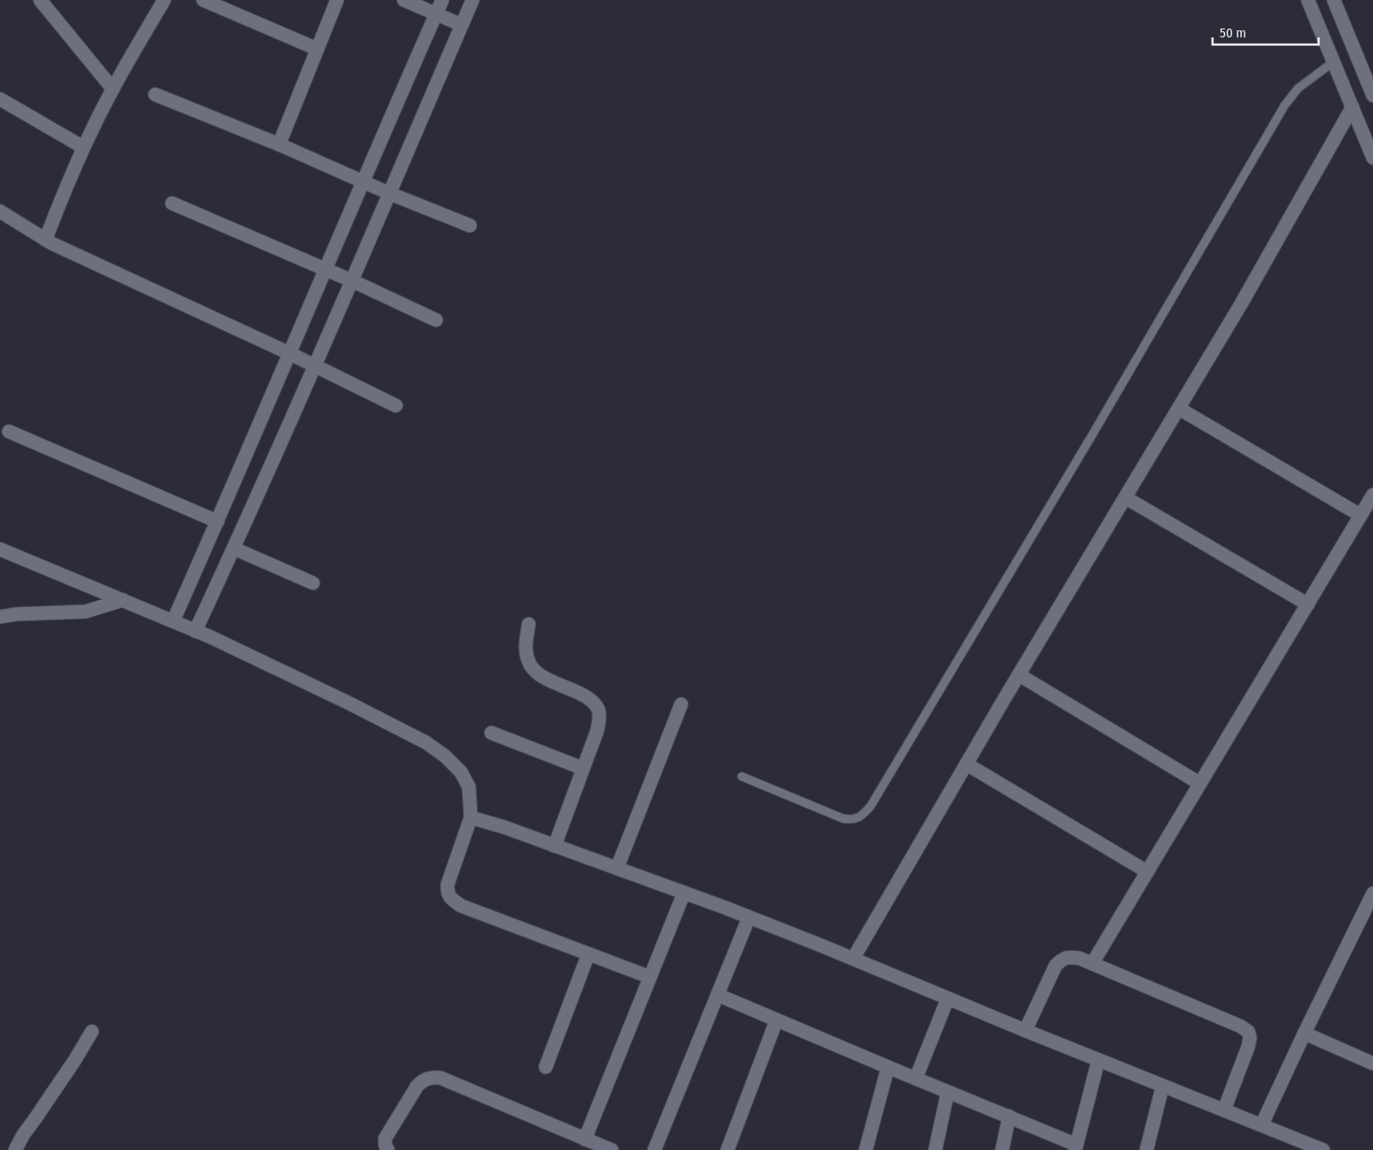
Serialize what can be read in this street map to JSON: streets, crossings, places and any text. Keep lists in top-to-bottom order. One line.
{"scale_bar":"50 m"}
